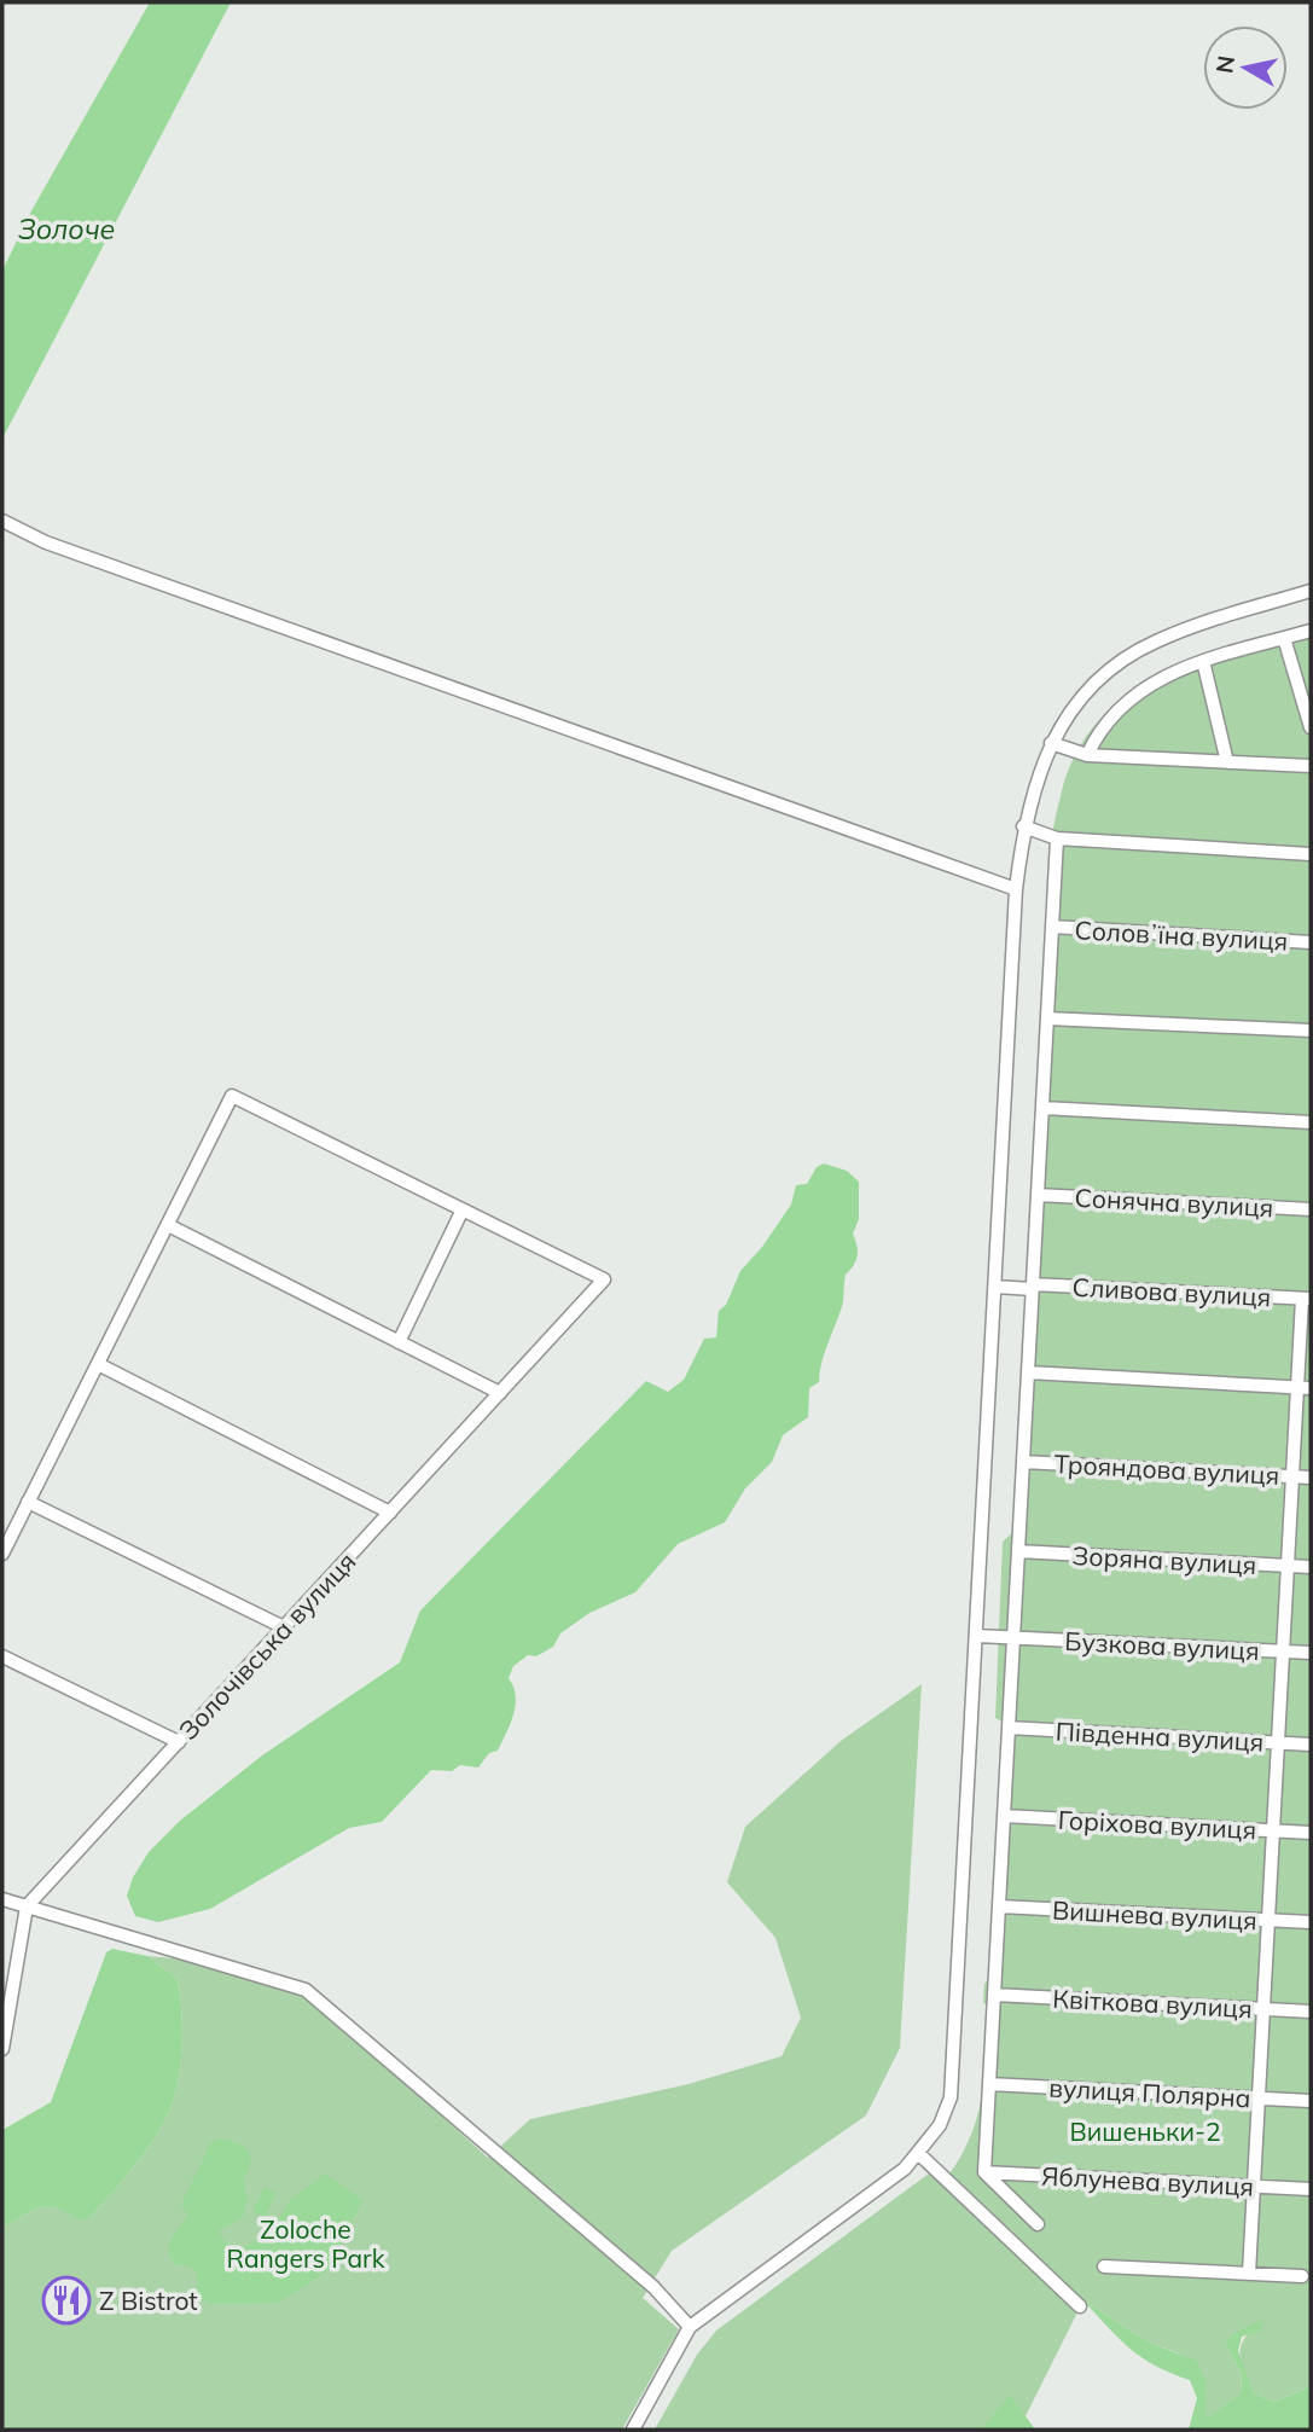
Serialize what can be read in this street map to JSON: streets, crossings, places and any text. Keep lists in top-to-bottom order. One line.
{"streets":{"street":["Соловʼїна вулиця","Сонячна вулиця","Сливова вулиця","Трояндова вулиця","Зоряна вулиця","Золочівська вулиця","Бузкова вулиця","Південна вулиця","Горіхова вулиця","Вишнева вулиця","Квіткова вулиця","вулиця Полярна","Яблунева вулиця"]},"water":["Золоче"],"parks":["Вишеньки-2","Zoloche Rangers Park"],"places":{"restaurant":["Z Bistrot"]},"north":"left"}
